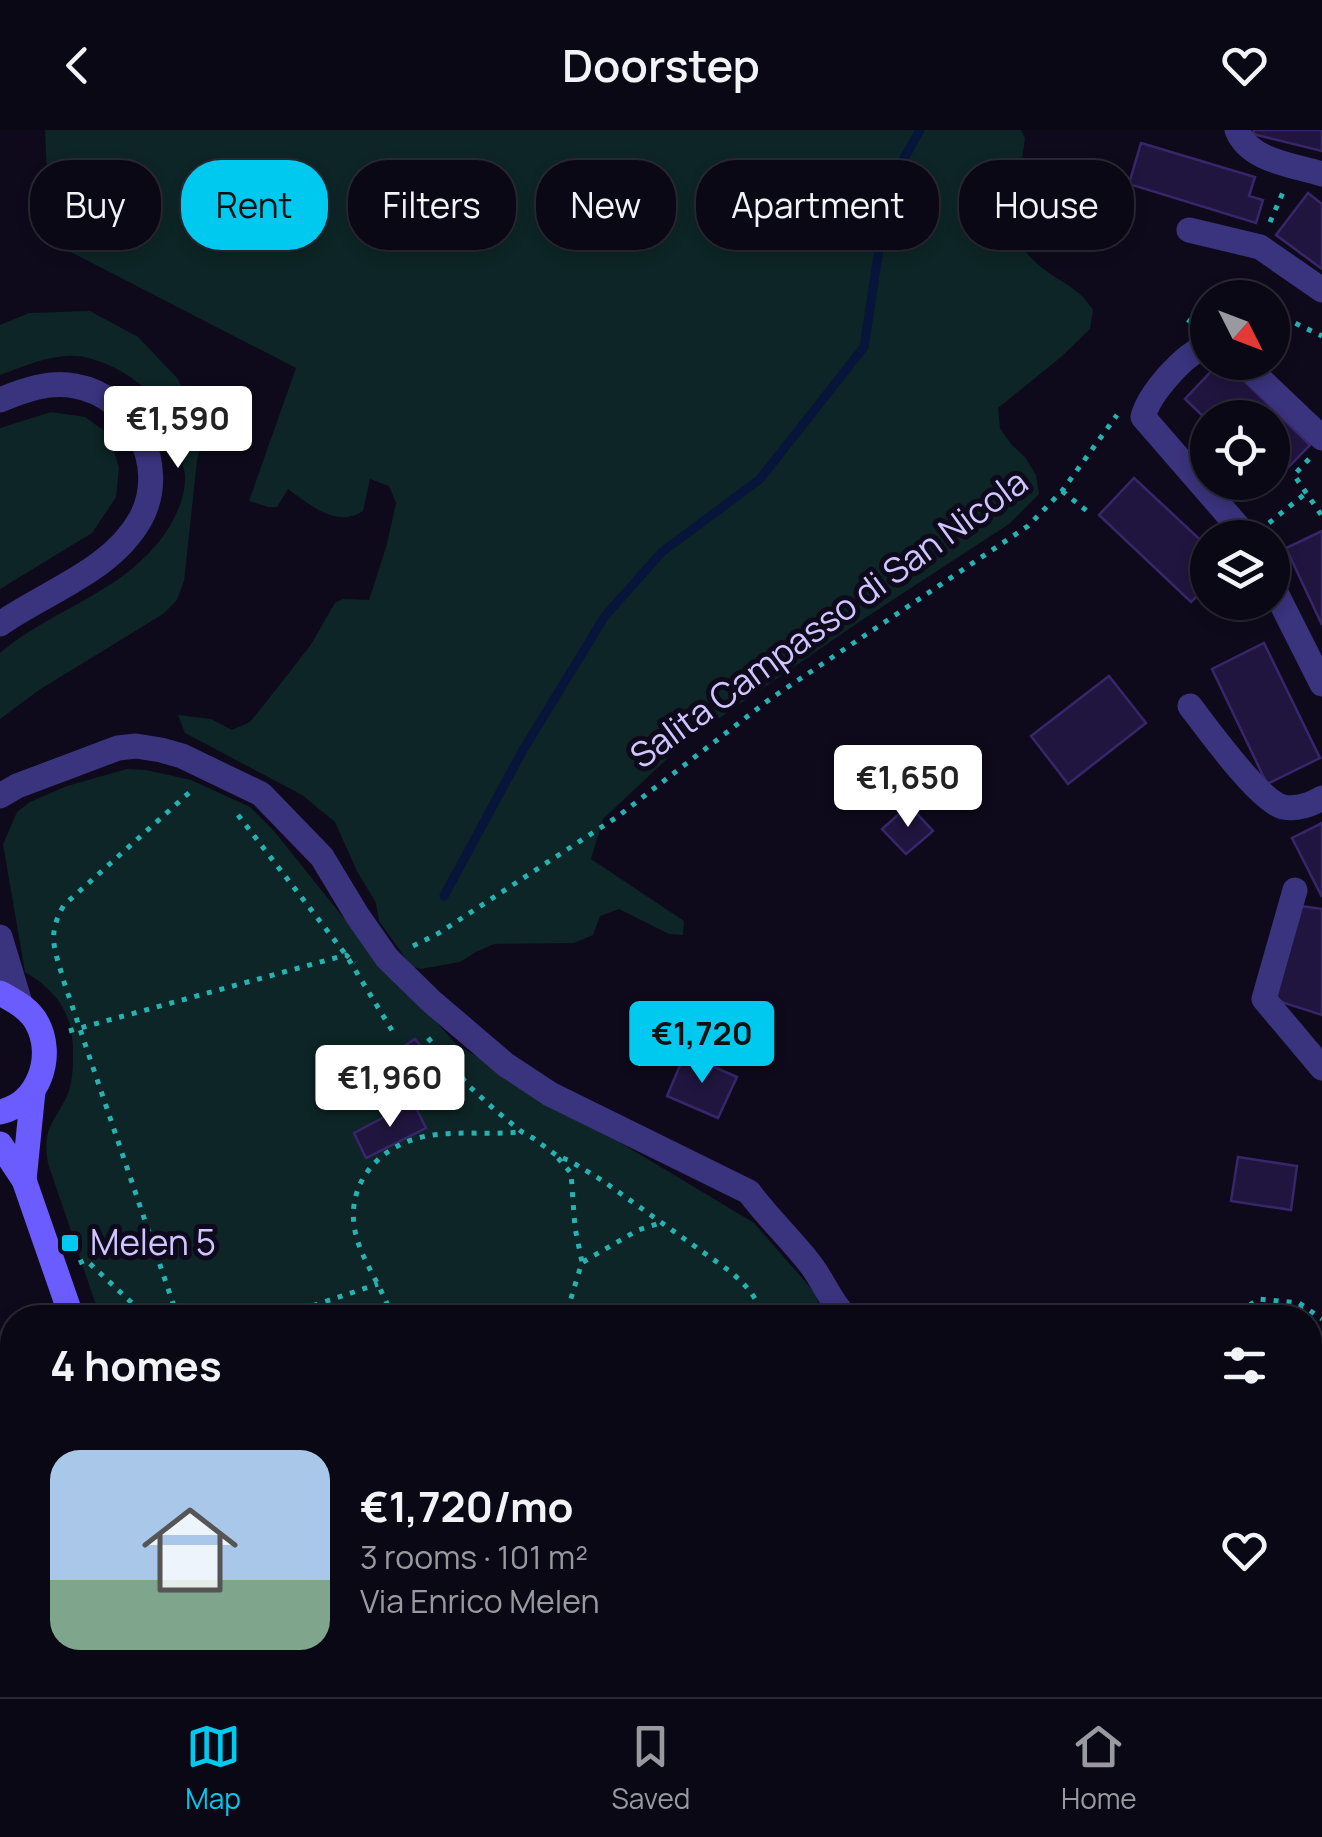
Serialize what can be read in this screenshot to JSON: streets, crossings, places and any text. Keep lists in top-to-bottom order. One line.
{"streets":{"path":["Salita Campasso di San Nicola"]},"places":{"transit":["Melen 5"]},"north":"bottom right","page":{"header":"Doorstep","chip":["Buy","Rent","Filters","New","Apartment","House"],"price":["€1,590","€1,650","€1,720","€1,960"],"heading":"4 homes","list":[{"name":"€1,720/mo","note":"3 rooms · 101 m² · Via Enrico Melen"}],"tabs":["Map","Saved","Home"]}}
